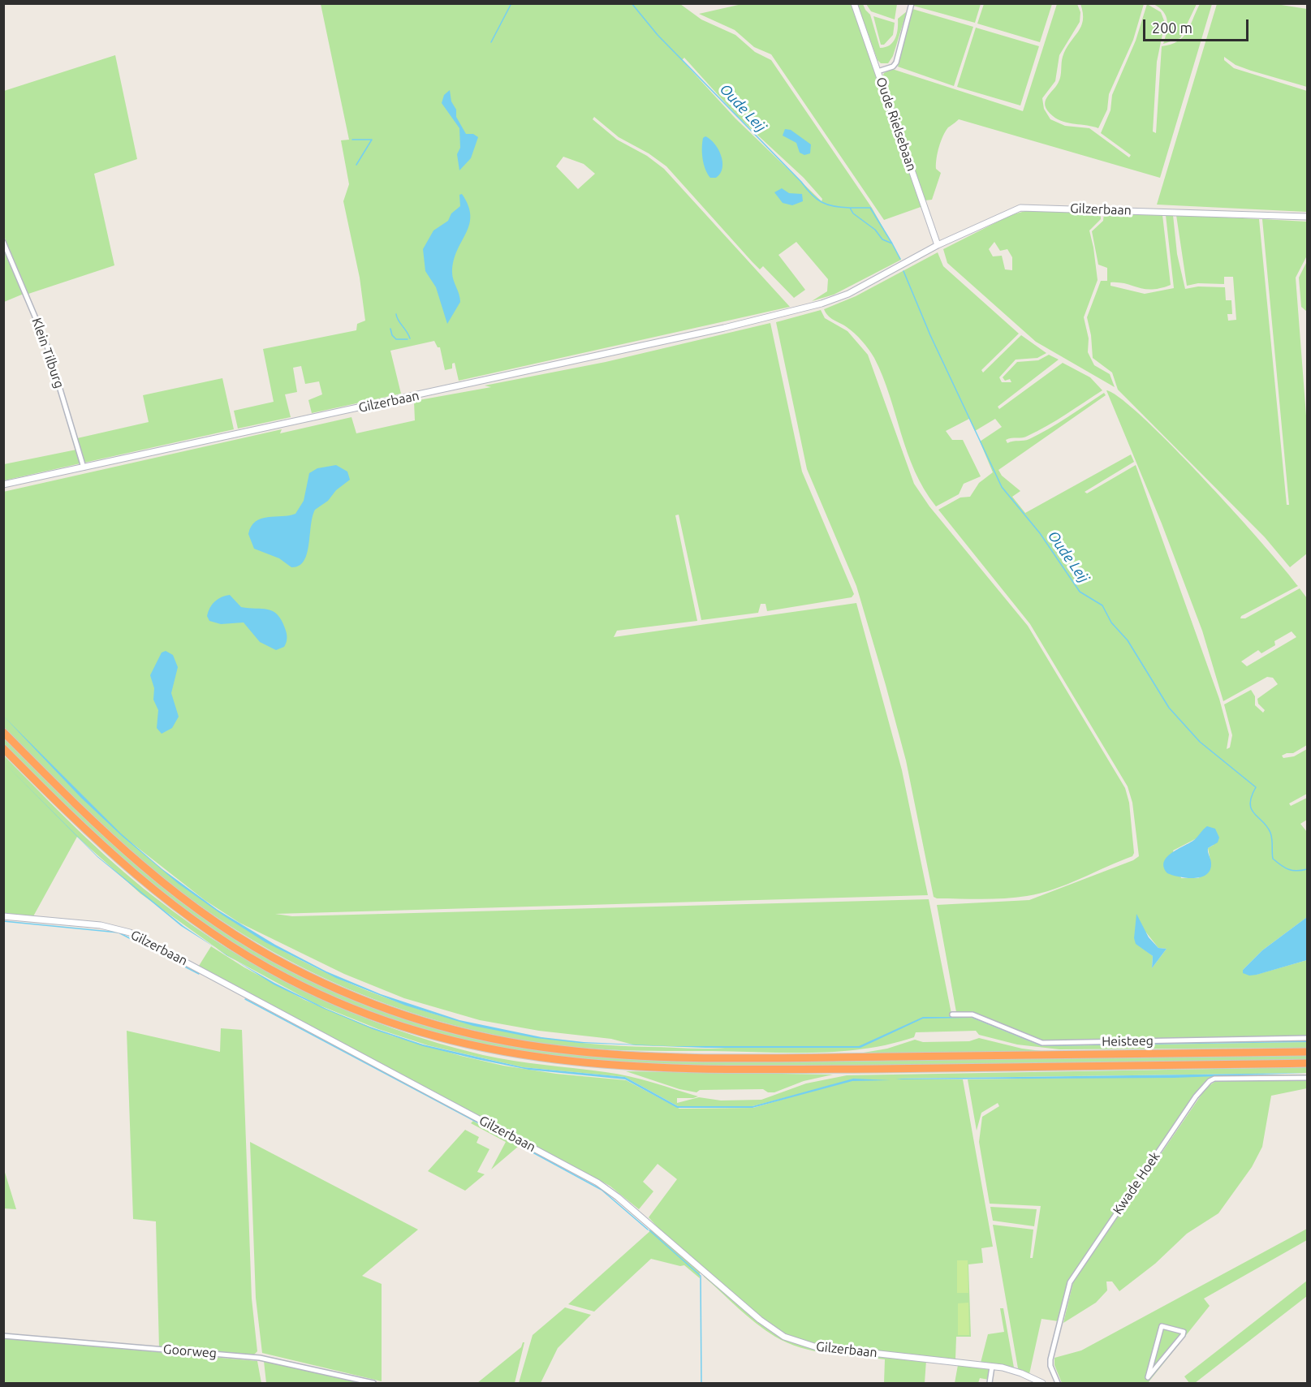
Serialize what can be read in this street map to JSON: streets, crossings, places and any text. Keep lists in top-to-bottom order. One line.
{"streets":{"street":["Oude Rielsebaan","Gilzerbaan","Klein Tilburg","Heisteeg","Kwade Hoek","Goorweg"]},"crossings":[["Oude Rielsebaan","Gilzerbaan"],["Gilzerbaan","Klein Tilburg"]],"water":["Oude Leij"],"scale_bar":"200 m"}
